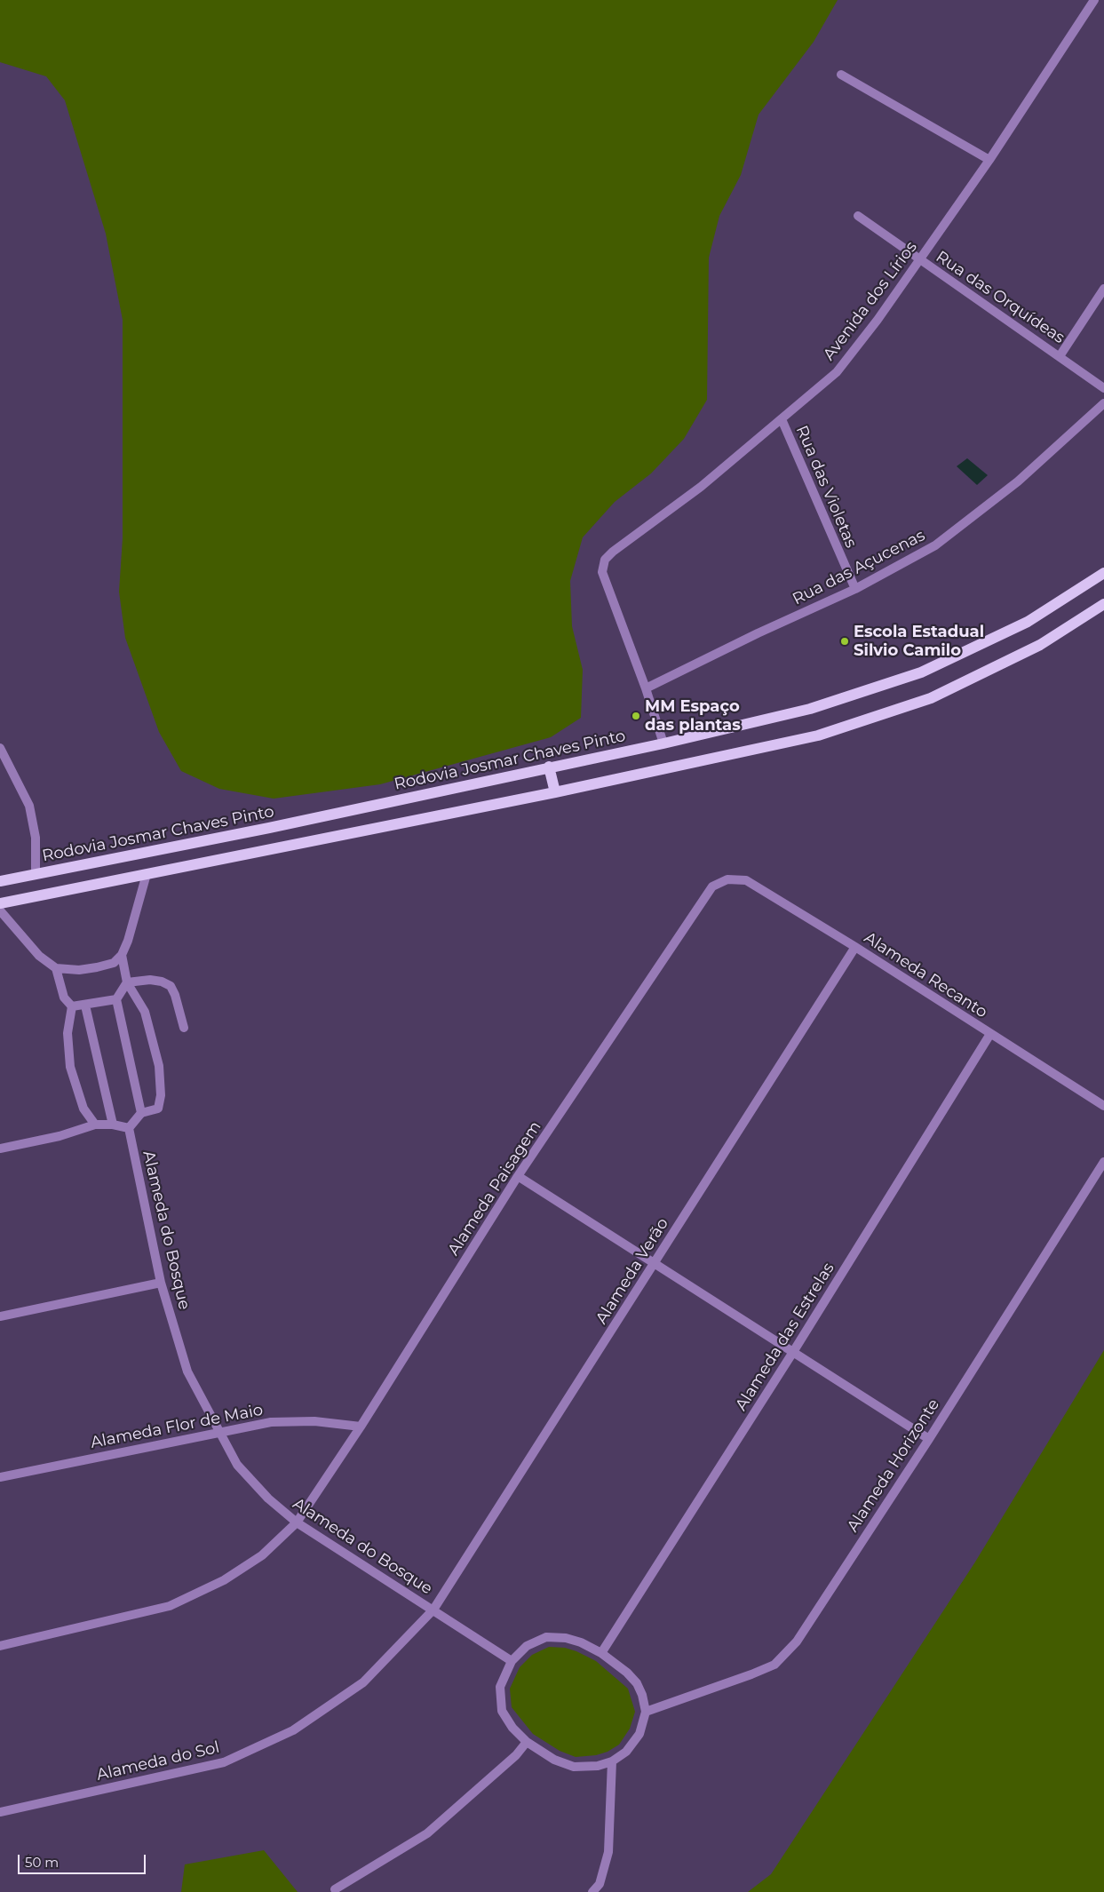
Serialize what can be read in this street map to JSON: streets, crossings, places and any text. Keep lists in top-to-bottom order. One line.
{"streets":{"main road":["Rodovia Josmar Chaves Pinto"],"street":["Rua das Orquídeas","Avenida dos Lírios","Rua das Violetas","Rua das Açucenas","Alameda Recanto","Alameda Paisagem","Alameda do Bosque","Alameda Verão","Alameda das Estrelas","Alameda Flor de Maio","Alameda Horizonte","Alameda do Sol"]},"crossings":[["Rua das Orquídeas","Avenida dos Lírios"],["Avenida dos Lírios","Rua das Violetas"],["Avenida dos Lírios","Rua das Açucenas"],["Rua das Violetas","Rua das Açucenas"],["Alameda Recanto","Alameda Paisagem"],["Alameda Recanto","Alameda Verão"],["Alameda Recanto","Alameda das Estrelas"],["Alameda Paisagem","Alameda do Bosque"],["Alameda Paisagem","Alameda Flor de Maio"],["Alameda do Bosque","Alameda Verão"],["Alameda do Bosque","Alameda das Estrelas"],["Alameda do Bosque","Alameda Flor de Maio"],["Alameda do Bosque","Alameda Horizonte"],["Alameda do Bosque","Alameda do Sol"],["Alameda Verão","Alameda do Sol"],["Alameda das Estrelas","Alameda Horizonte"]],"places":["Escola Estadual Silvio Camilo","MM Espaço das plantas"],"scale_bar":"50 m"}
